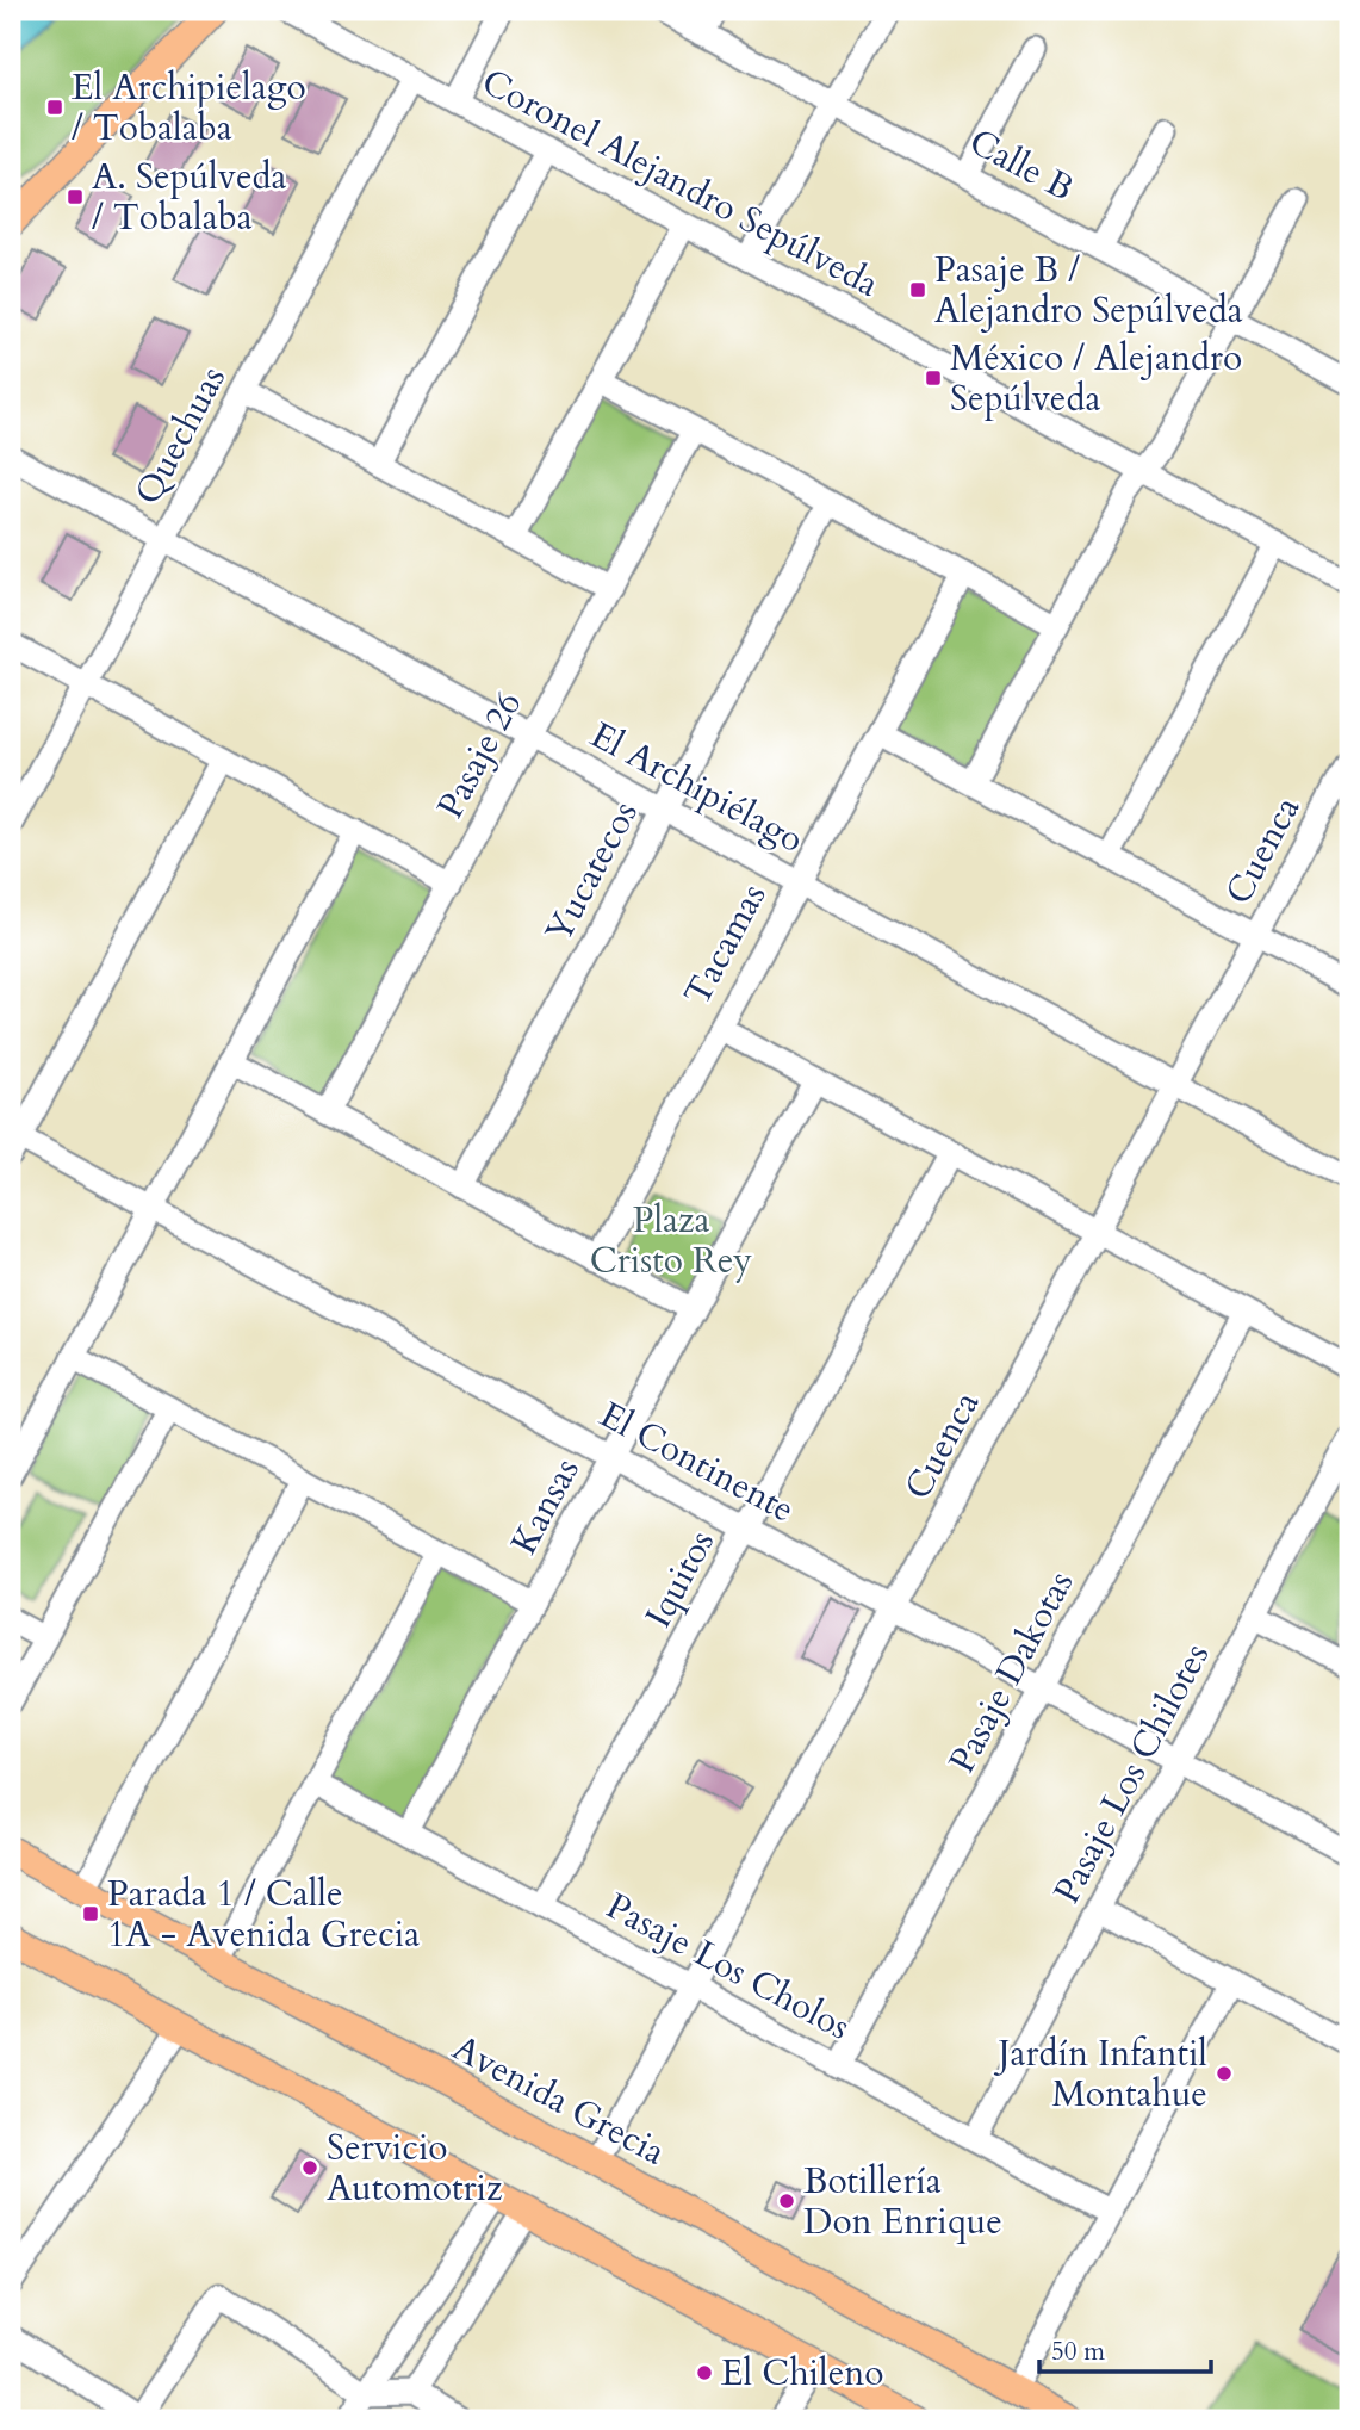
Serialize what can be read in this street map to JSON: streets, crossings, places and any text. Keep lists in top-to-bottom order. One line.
{"streets":{"main road":["Avenida Grecia"],"street":["Calle B","Coronel Alejandro Sepúlveda","Quechuas","Pasaje 26","El Archipiélago","Cuenca","Yucatecos","Tacamas","El Continente","Kansas","Iquitos","Pasaje Dakotas","Pasaje Los Chilotes","Pasaje Los Cholos"]},"crossings":[["Coronel Alejandro Sepúlveda","Quechuas"],["Quechuas","El Archipiélago"],["Pasaje 26","El Archipiélago"],["El Archipiélago","Cuenca"],["El Archipiélago","Yucatecos"],["El Archipiélago","Tacamas"],["Cuenca","El Continente"],["Cuenca","Pasaje Los Cholos"],["Cuenca","Avenida Grecia"],["El Continente","Kansas"],["El Continente","Iquitos"],["El Continente","Pasaje Dakotas"],["El Continente","Pasaje Los Chilotes"],["Kansas","Pasaje Los Cholos"],["Iquitos","Pasaje Los Cholos"],["Pasaje Dakotas","Pasaje Los Cholos"],["Pasaje Los Chilotes","Pasaje Los Cholos"]],"parks":["Plaza Cristo Rey"],"places":{"transit":["El Archipielago / Tobalaba","A. Sepúlveda / Tobalaba","Pasaje B / Alejandro Sepúlveda","México / Alejandro Sepúlveda","Parada 1 / Calle 1A - Avenida Grecia"],"other":["Jardín Infantil Montahue","Servicio Automotriz","Botillería Don Enrique","El Chileno"]},"scale_bar":"50 m"}
